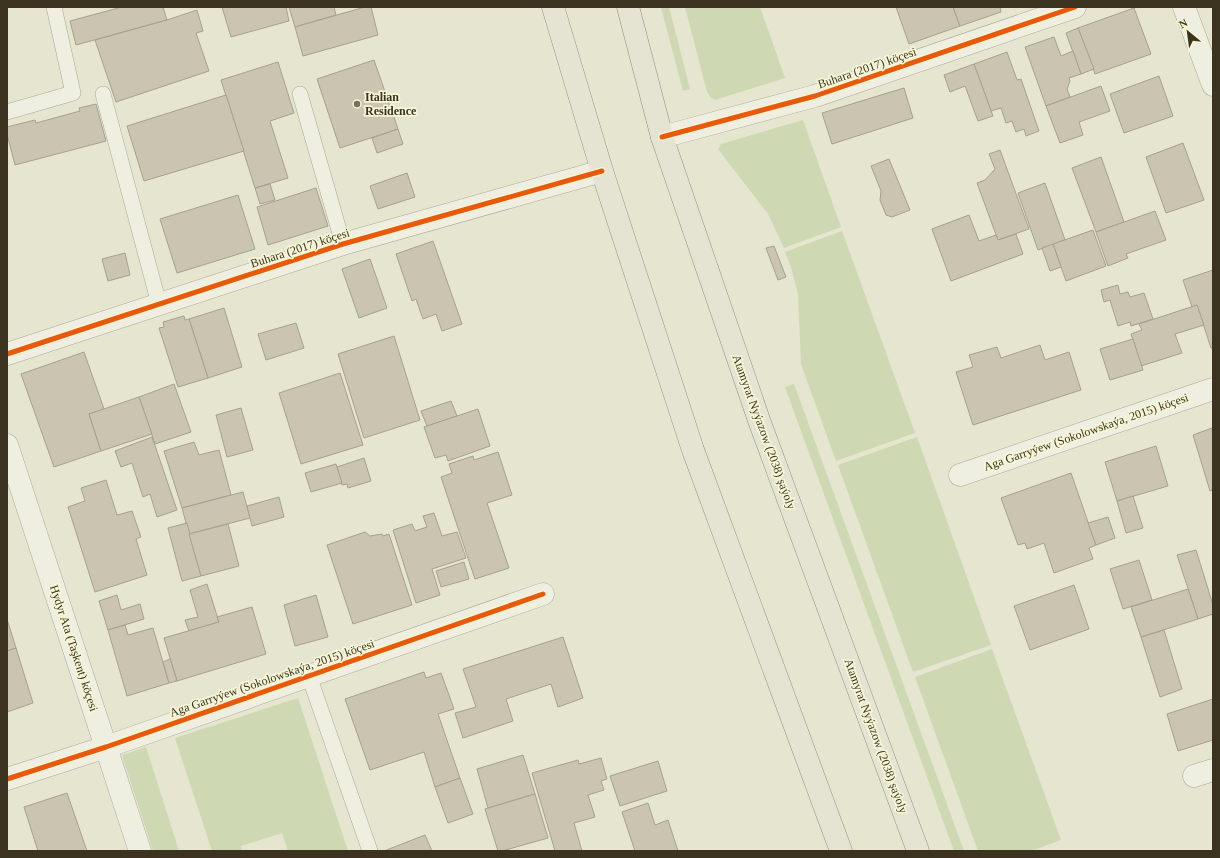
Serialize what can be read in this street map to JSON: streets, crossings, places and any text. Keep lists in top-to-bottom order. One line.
{"streets":{"main road":["Atamyrat Nyýazow (2038) şaýoly"],"street":["Buhara (2017) köçesi","Aga Garryýew (Sokolowskaýa, 2015) köçesi","Hydyr Ata (Taşkent) köçesi"]},"crossings":[["Buhara (2017) köçesi","Atamyrat Nyýazow (2038) şaýoly"],["Aga Garryýew (Sokolowskaýa, 2015) köçesi","Hydyr Ata (Taşkent) köçesi"]],"places":["Italian Residence"],"north":"top left"}
